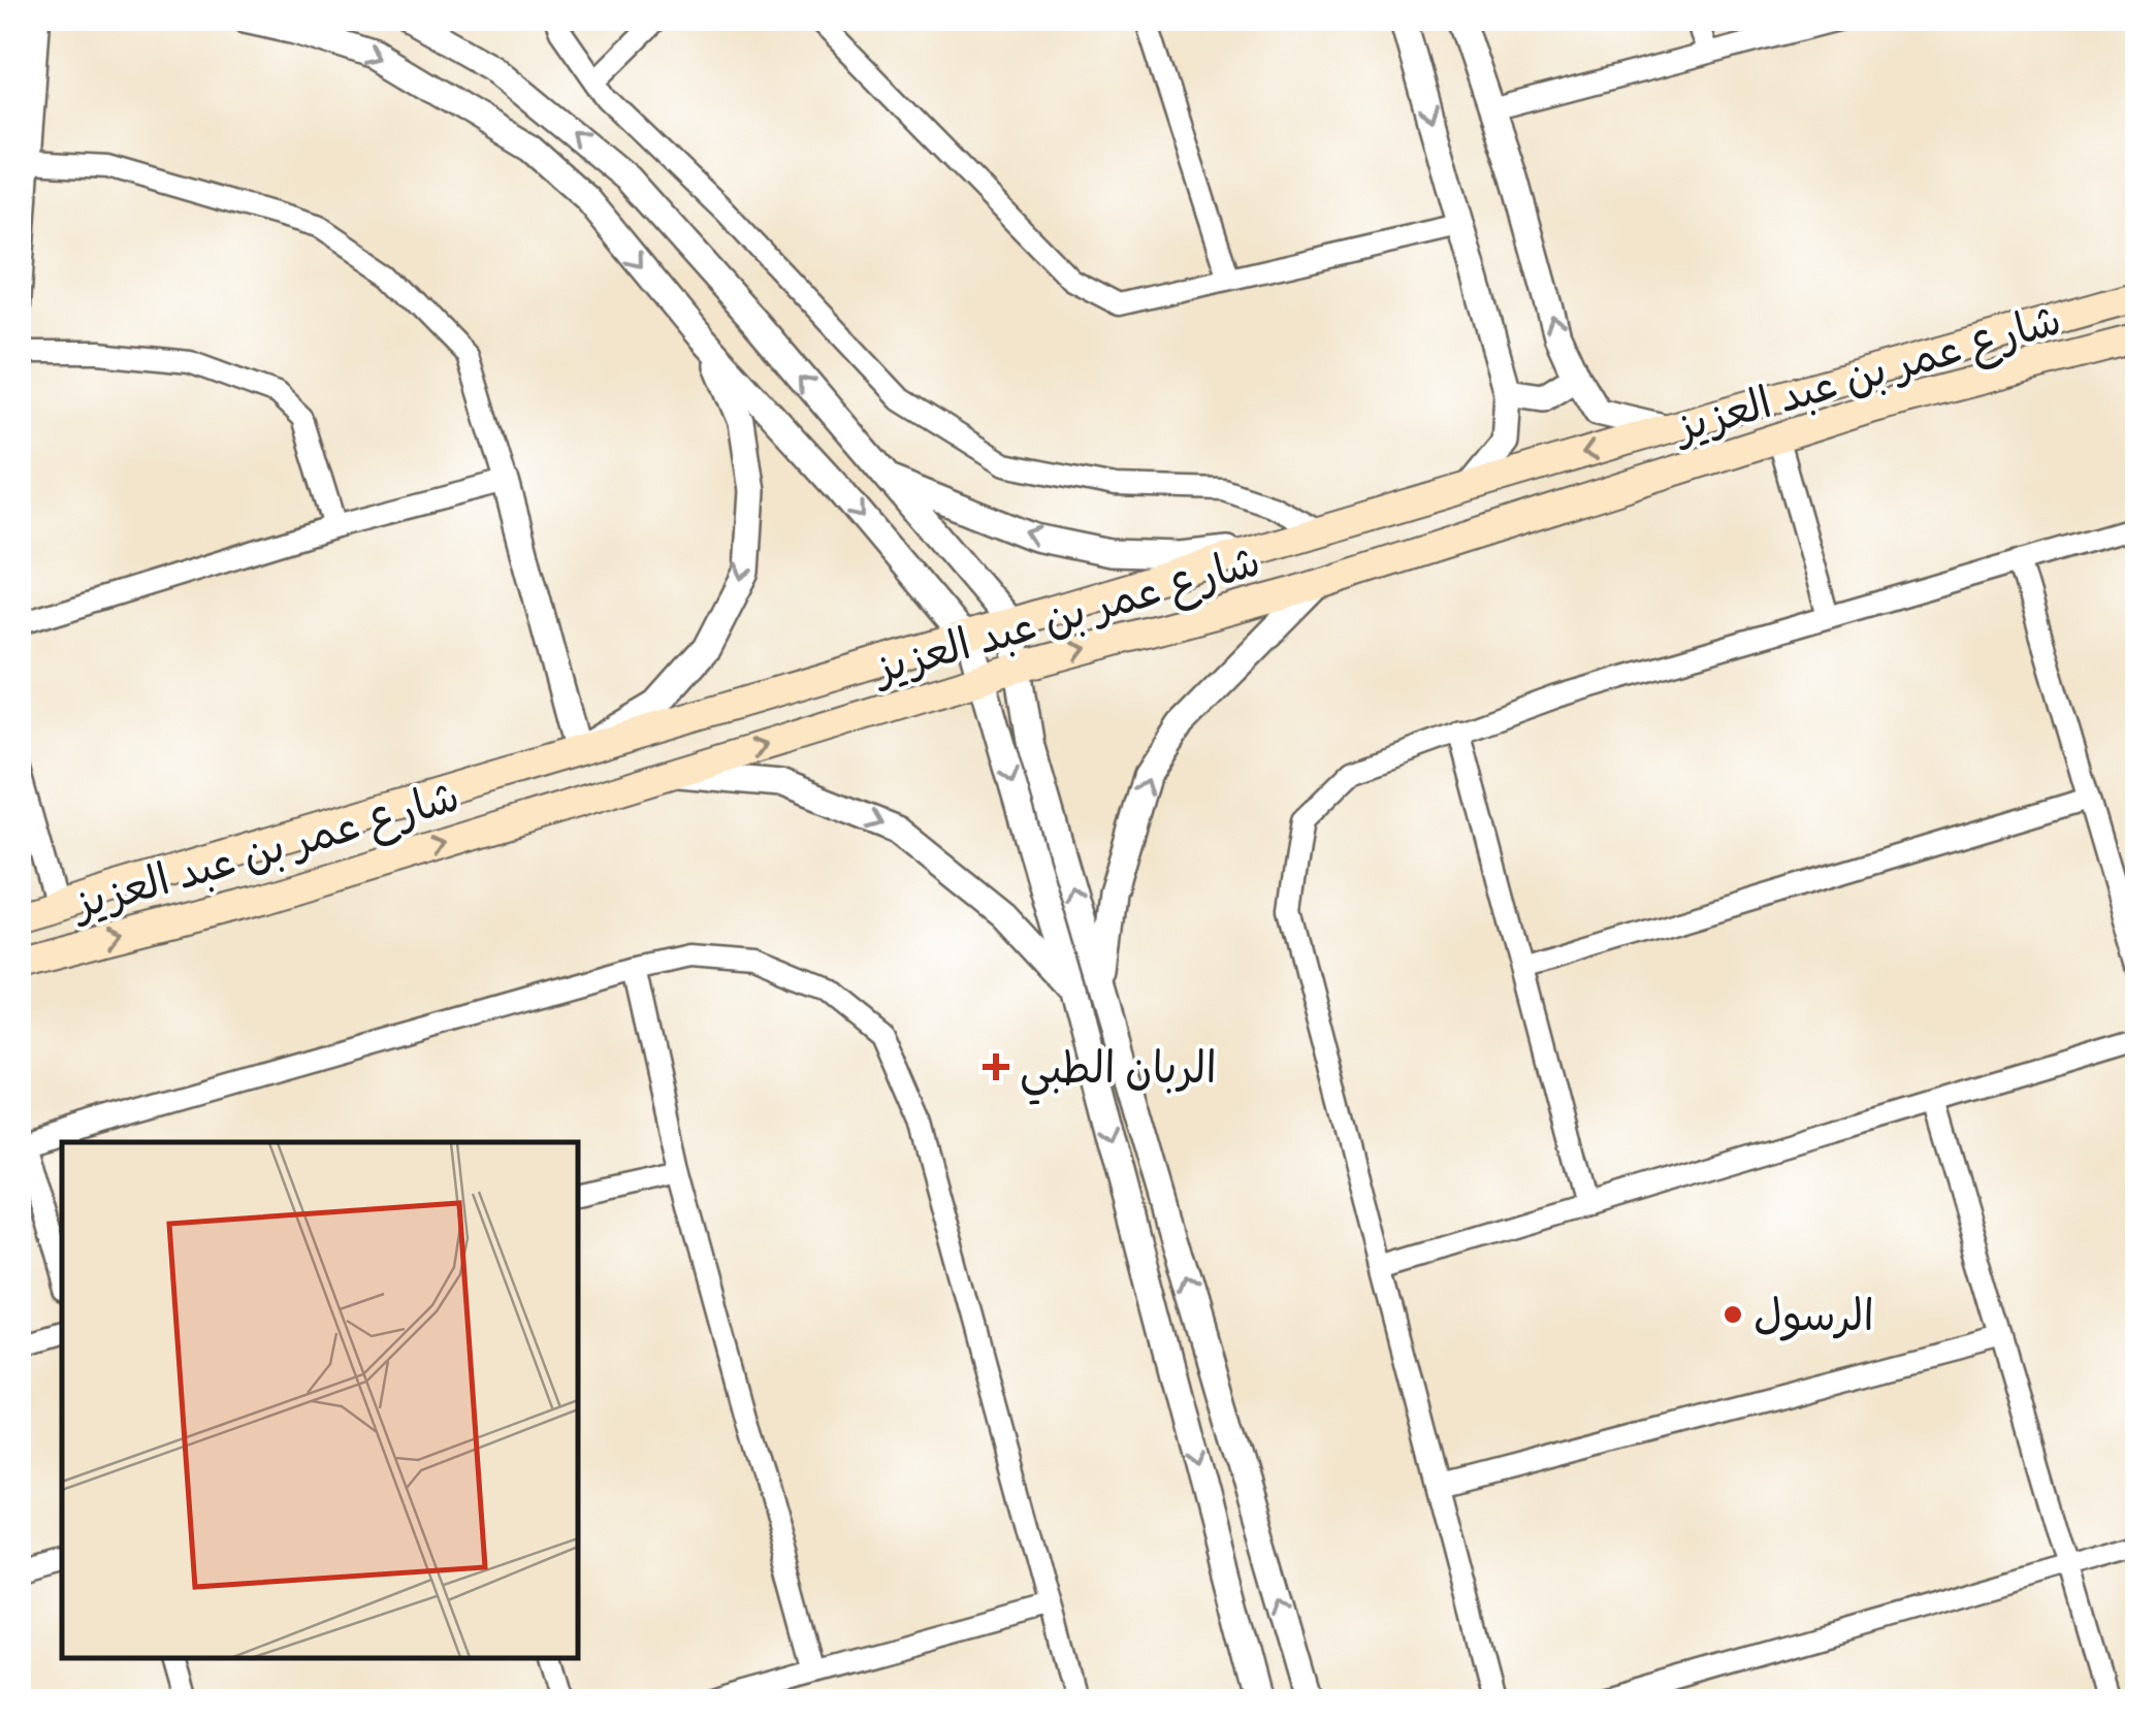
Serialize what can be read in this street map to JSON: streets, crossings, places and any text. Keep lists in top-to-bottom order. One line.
{"streets":{"main road":["شارع عمر بن عبد العزيز"]},"places":{"health":["الربان الطبي"],"other":["الرسول"]}}
